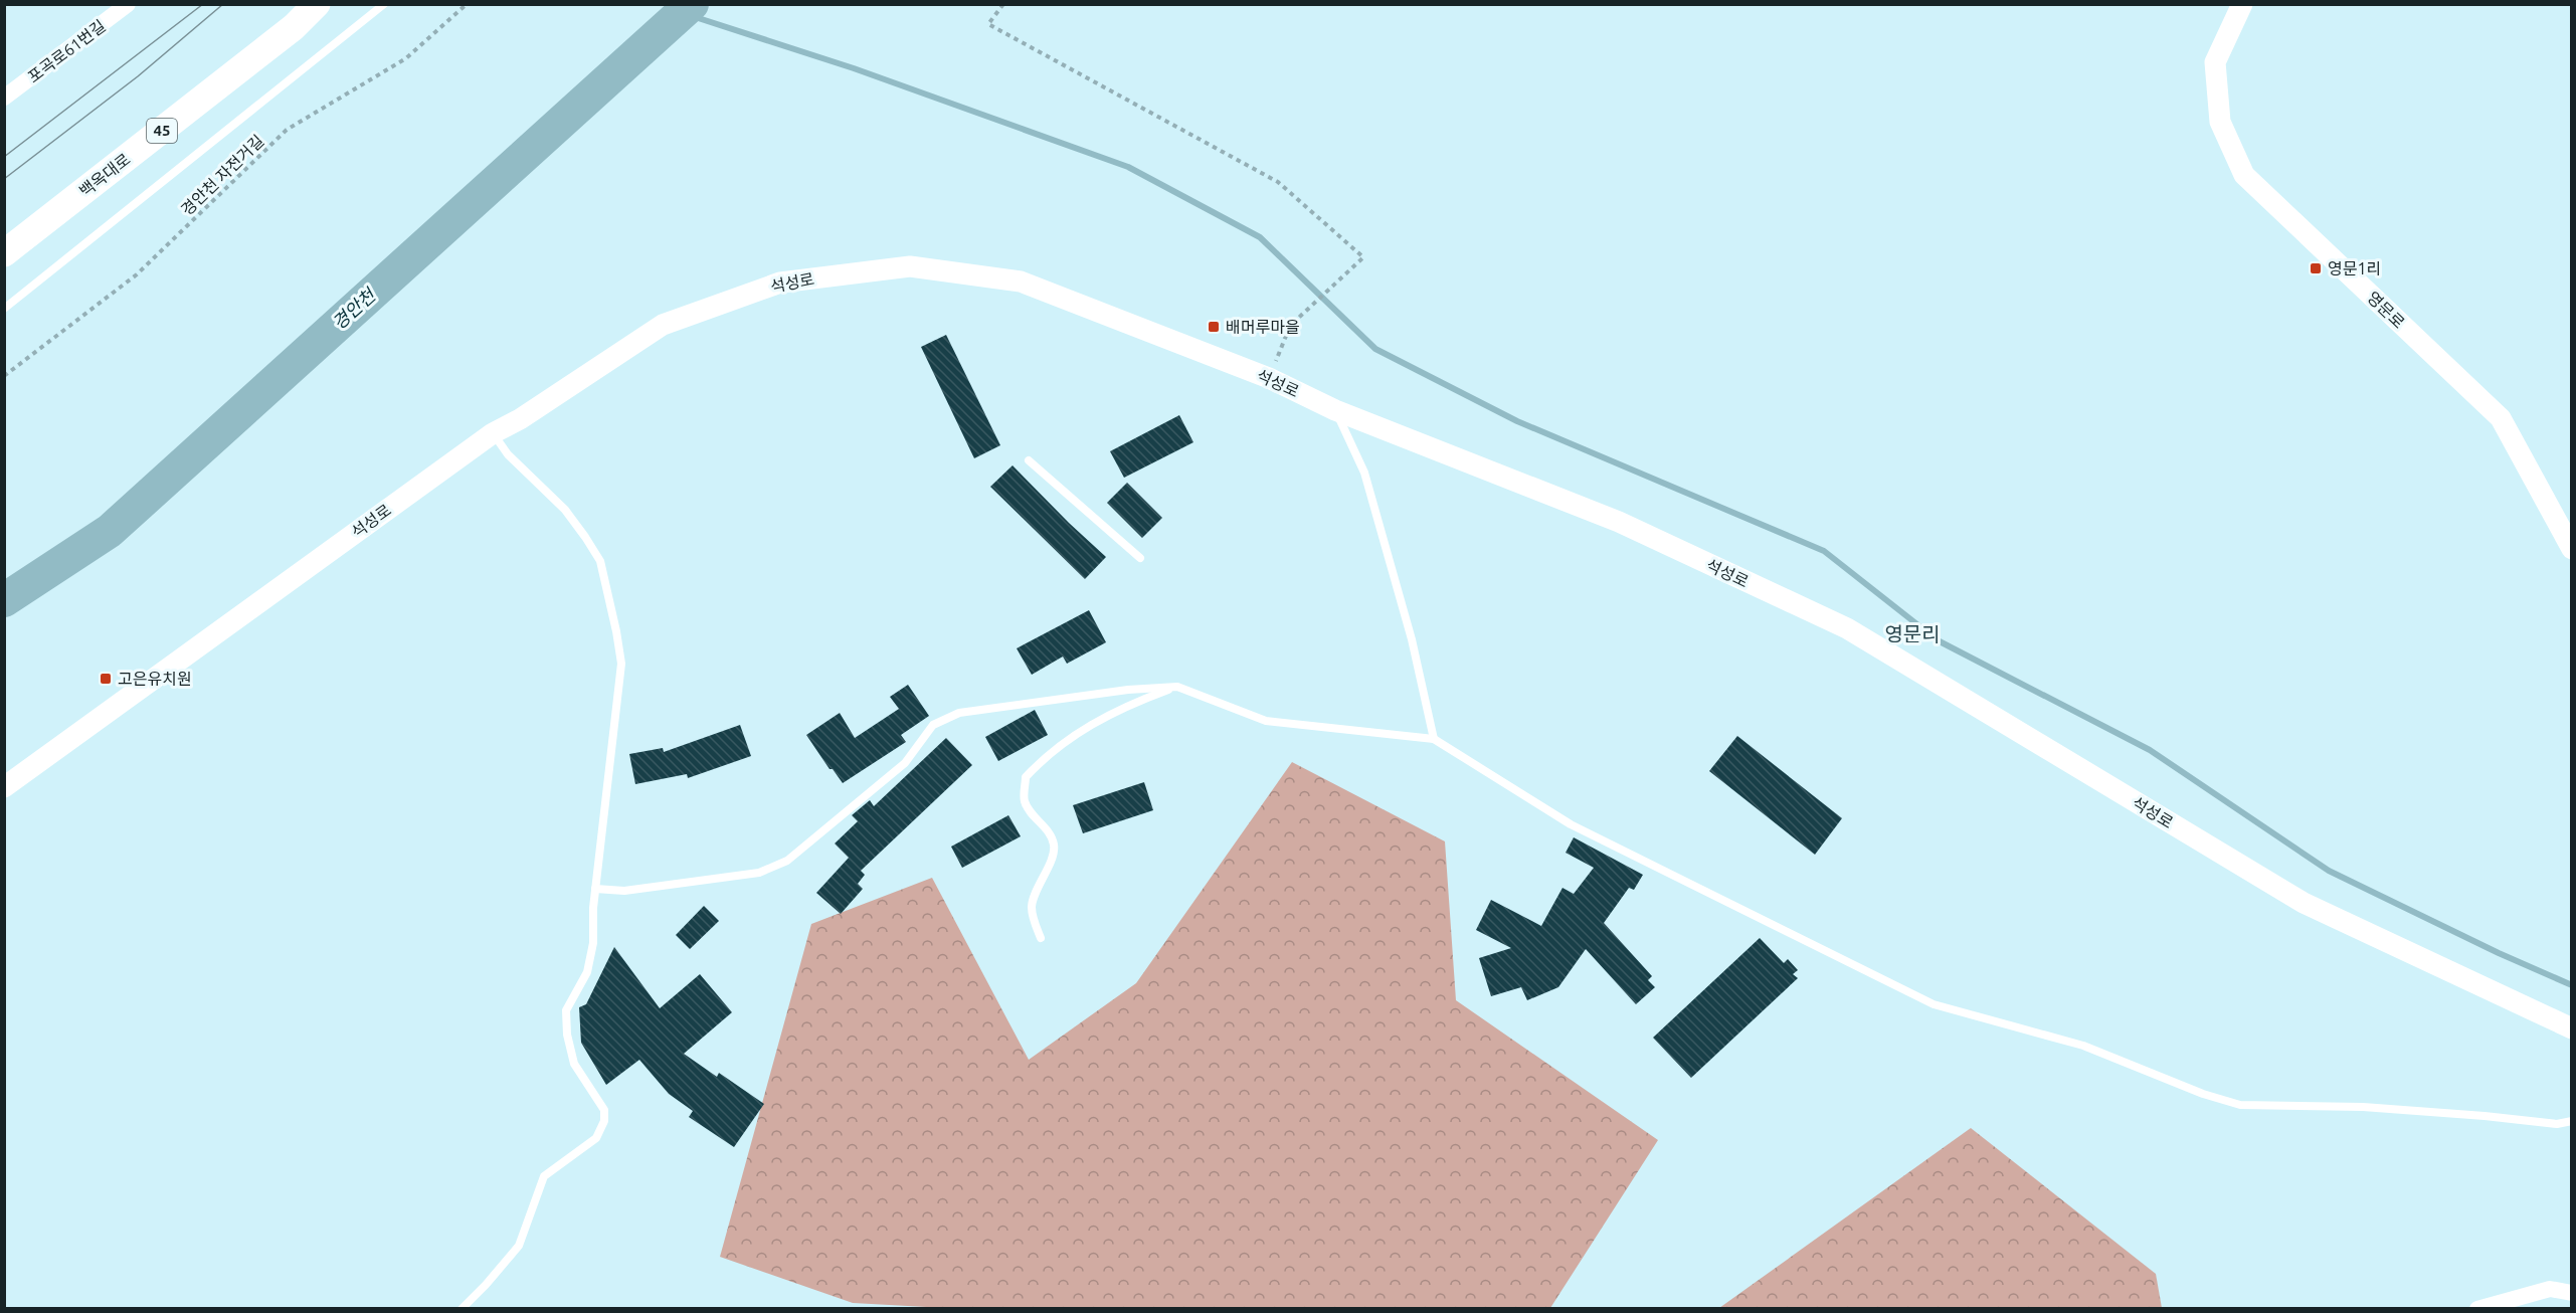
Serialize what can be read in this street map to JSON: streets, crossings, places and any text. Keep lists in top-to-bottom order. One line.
{"streets":{"main road":["45","백옥대로"],"street":["포곡로61번길","석성로","영문로"],"path":["경안천 자전거길"]},"districts":["영문리"],"water":["경안천"],"places":{"transit":["영문1리","배머루마을","고은유치원"]}}
